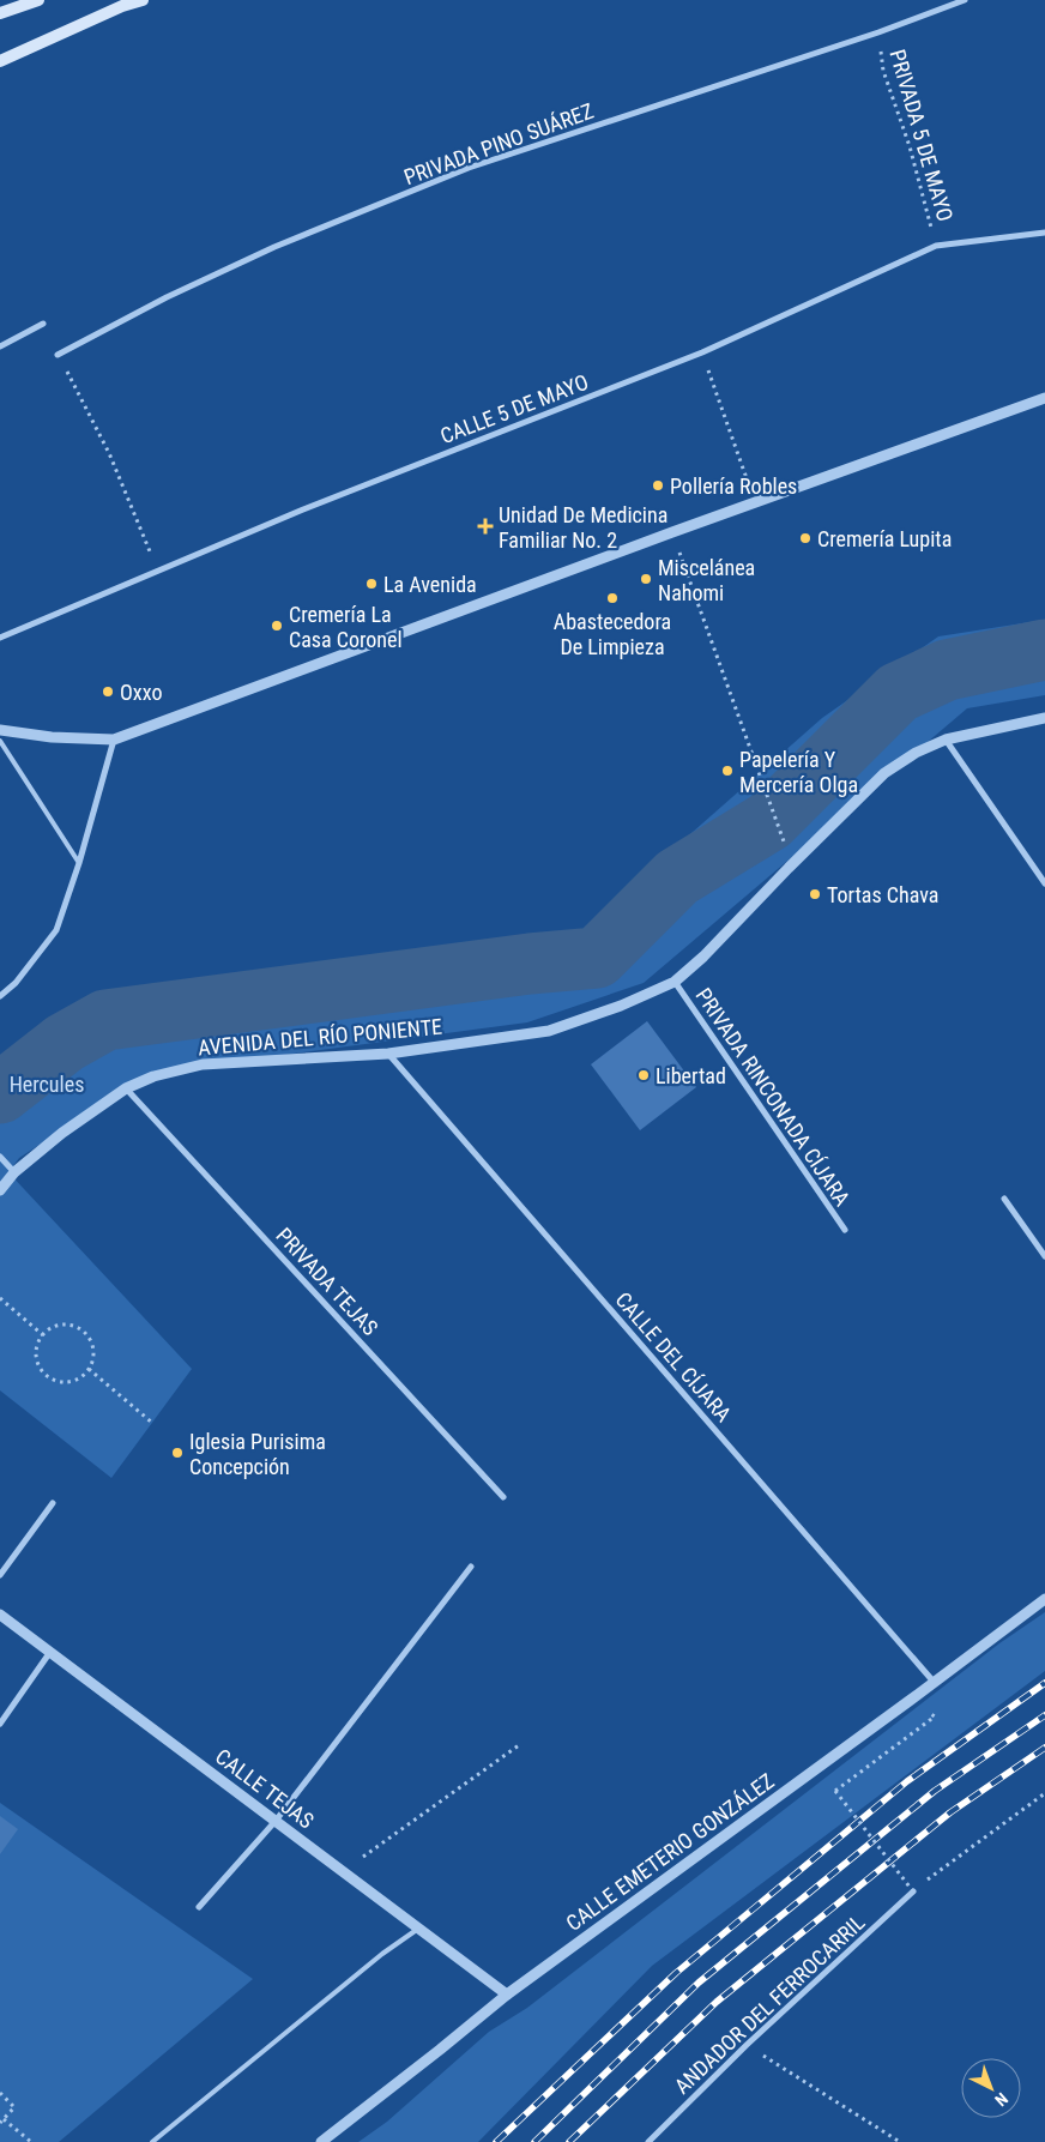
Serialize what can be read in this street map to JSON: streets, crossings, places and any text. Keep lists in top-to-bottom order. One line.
{"streets":{"street":["PRIVADA PINO SUÁREZ","CALLE 5 DE MAYO","AVENIDA DEL RÍO PONIENTE","PRIVADA RINCONADA CÍJARA","PRIVADA TEJAS","CALLE DEL CÍJARA","CALLE TEJAS","CALLE EMETERIO GONZÁLEZ","ANDADOR DEL FERROCARRIL"],"path":["PRIVADA 5 DE MAYO"]},"crossings":[["PRIVADA 5 DE MAYO","PRIVADA PINO SUÁREZ"],["PRIVADA 5 DE MAYO","CALLE 5 DE MAYO"],["AVENIDA DEL RÍO PONIENTE","PRIVADA RINCONADA CÍJARA"],["AVENIDA DEL RÍO PONIENTE","PRIVADA TEJAS"],["AVENIDA DEL RÍO PONIENTE","CALLE DEL CÍJARA"],["CALLE DEL CÍJARA","CALLE EMETERIO GONZÁLEZ"],["CALLE TEJAS","CALLE EMETERIO GONZÁLEZ"]],"parks":["Hercules"],"places":{"other":["Pollería Robles","Cremería Lupita","Miscelánea Nahomi","La Avenida","Abastecedora De Limpieza","Cremería La Casa Coronel","Oxxo","Papelería Y Mercería Olga","Tortas Chava","Libertad","Iglesia Purisima Concepción"],"health":["Unidad De Medicina Familiar No. 2"]},"north":"bottom right"}
